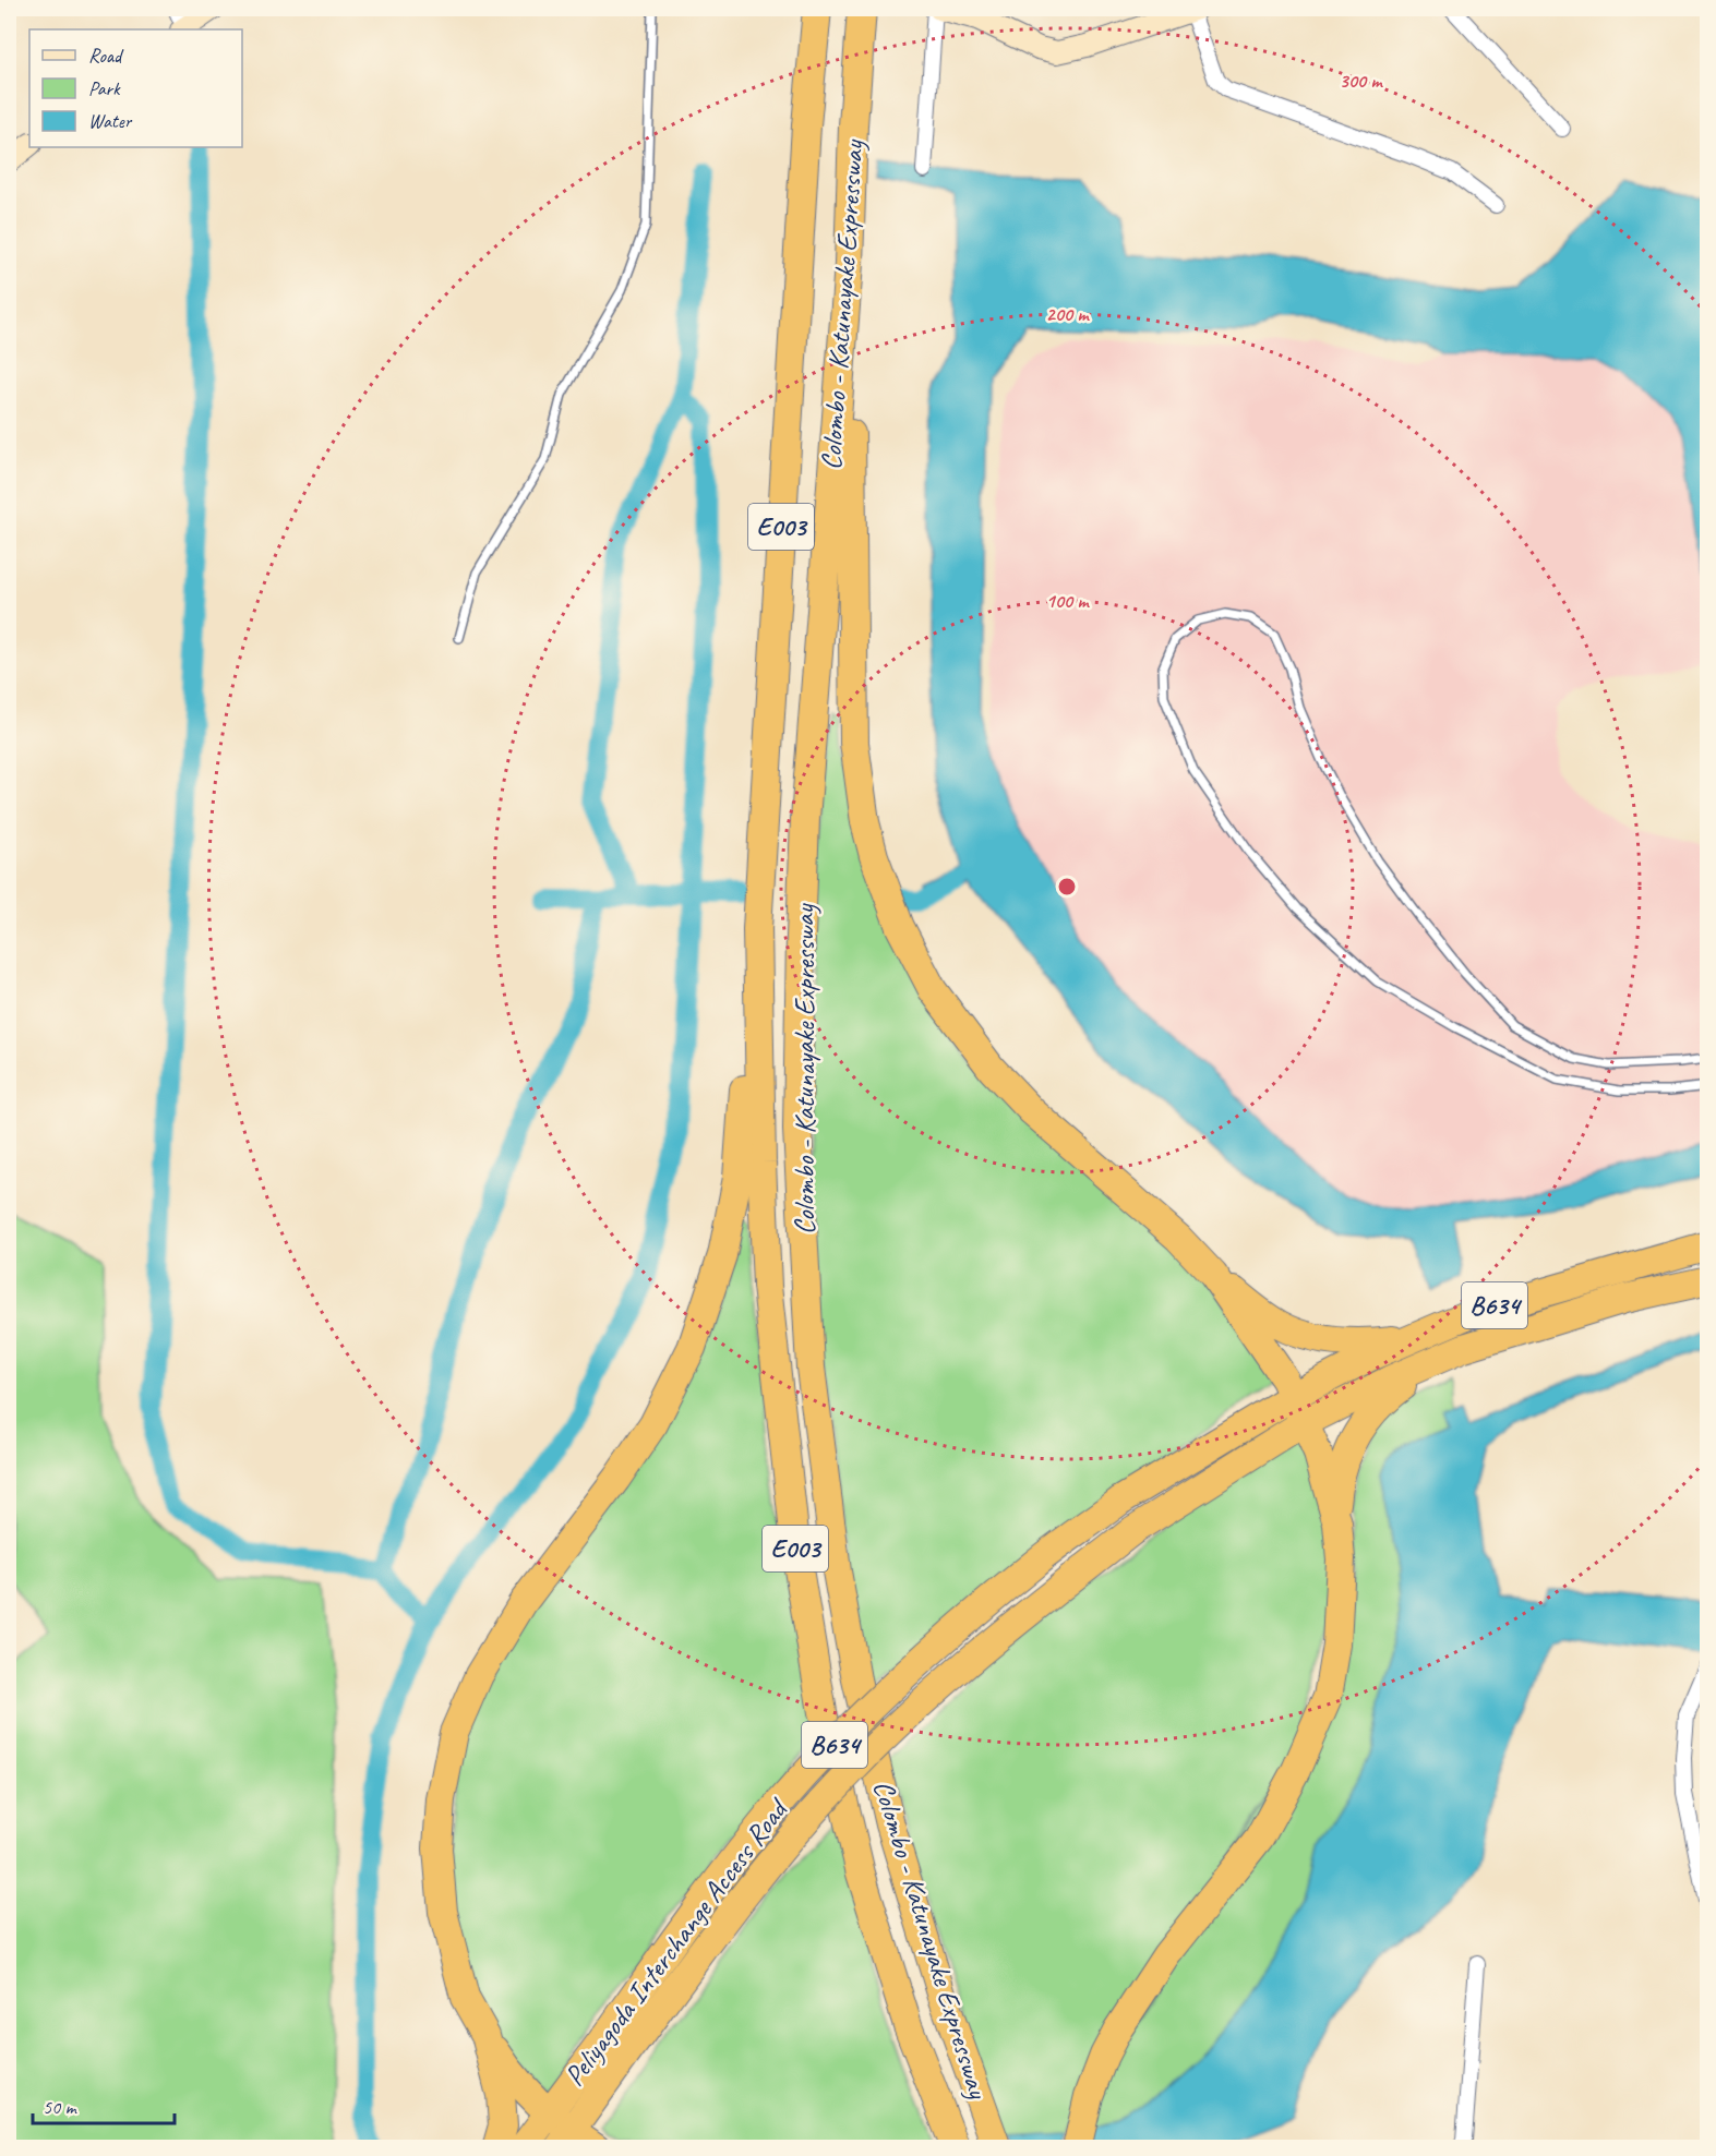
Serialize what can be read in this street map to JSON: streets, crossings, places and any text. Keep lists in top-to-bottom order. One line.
{"streets":{"highway":["Colombo - Katunayake Expressway","E003","B634","Peliyagoda Interchange Access Road"]},"legend":["Road","Park","Water"],"scale_bar":"50 m","rings":["300 m","200 m","100 m"]}
